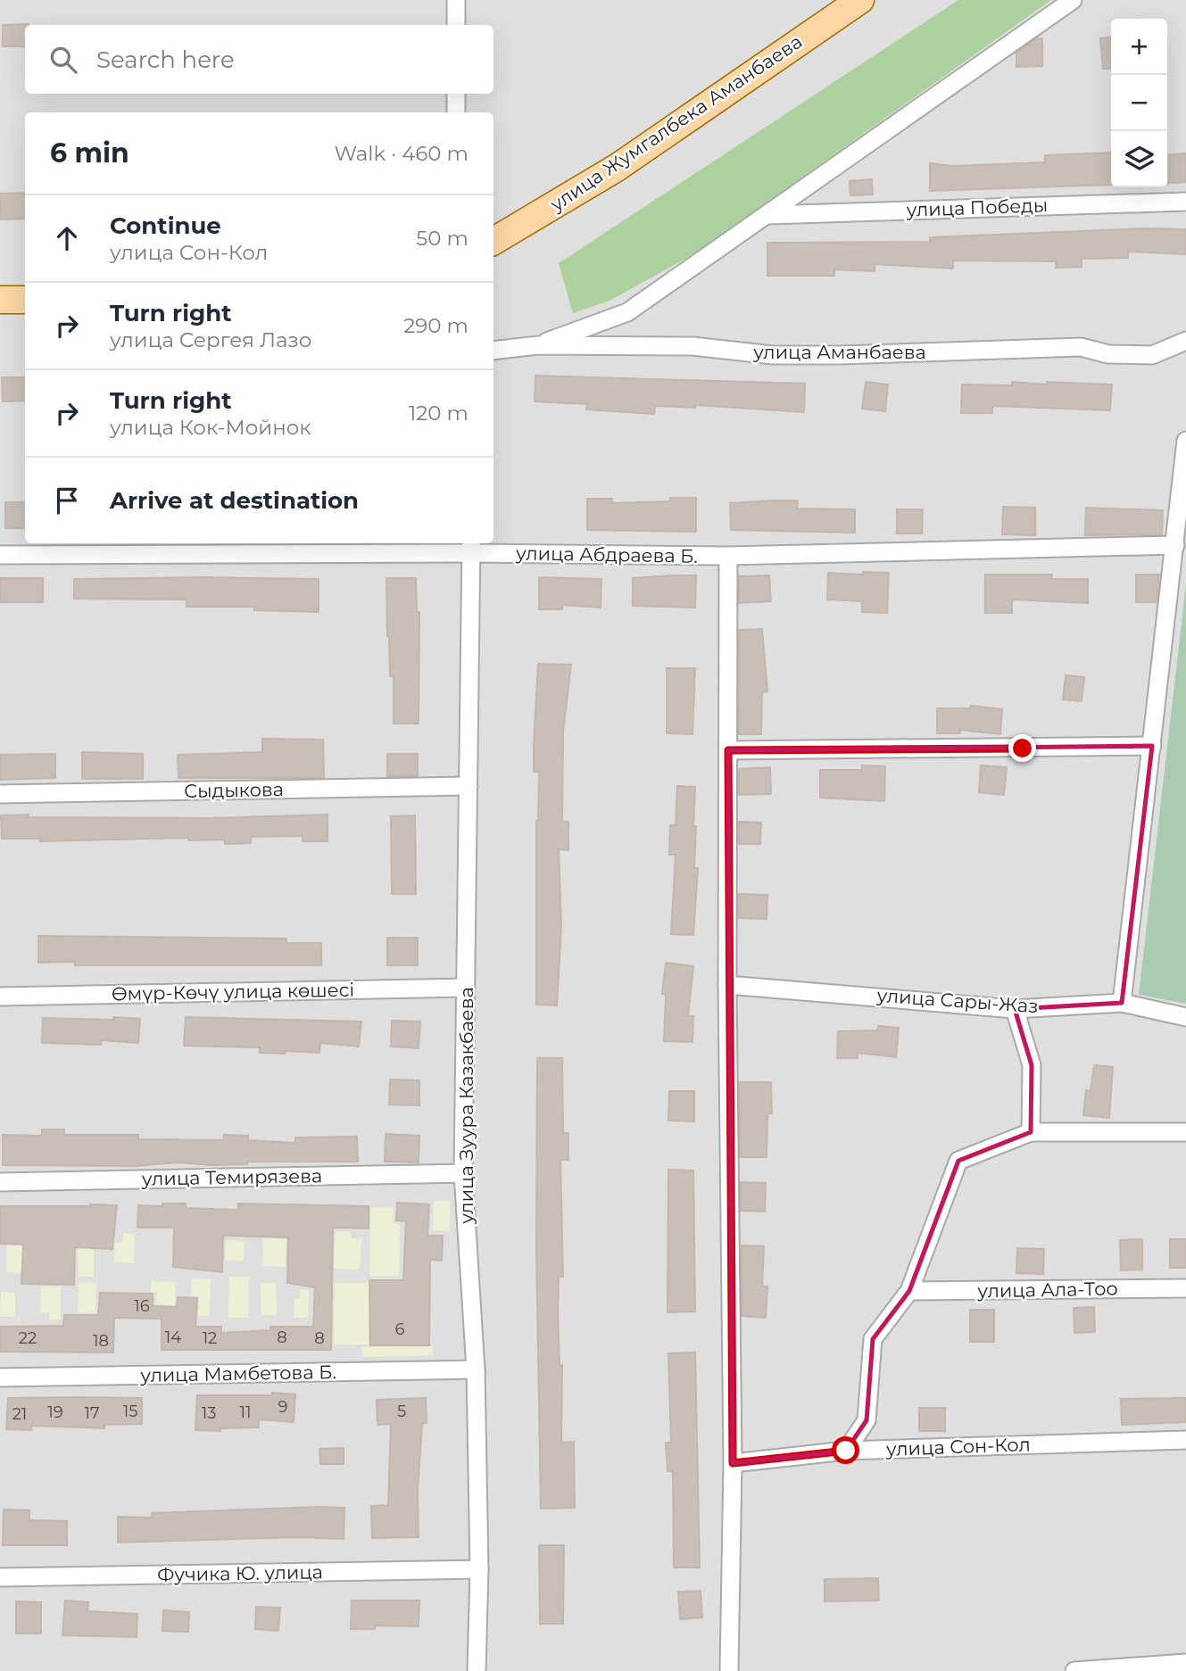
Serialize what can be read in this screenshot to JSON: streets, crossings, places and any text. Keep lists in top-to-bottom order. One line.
{"streets":{"main road":["улица Жумгалбека Аманбаева"],"street":["улица Победы","улица Аманбаева","улица Абдраева Б.","Сыдыкова","Өмүр-Көчү улица көшесі","улица Сары-Жаз","улица Зуура Казакбаева","улица Темирязева","улица Ала-Тоо","улица Мамбетова Б.","улица Сон-Кол","Фучика Ю. улица"]},"crossings":[["улица Абдраева Б.","улица Зуура Казакбаева"],["Сыдыкова","улица Зуура Казакбаева"],["Өмүр-Көчү улица көшесі","улица Зуура Казакбаева"],["улица Зуура Казакбаева","улица Темирязева"],["улица Зуура Казакбаева","улица Мамбетова Б."],["улица Зуура Казакбаева","Фучика Ю. улица"]],"house_numbers":["16","6","14","8","22","12","8","18","9","15","5","19","11","17","13","21"],"page":{"map_buttons":["+","−"],"search":"Search here","heading":["6 min","Walk · 460 m"],"list":[["Continue","улица Сон-Кол","50 m"],["Turn right","улица Сергея Лазо","290 m"],["Turn right","улица Кок-Мойнок","120 m"],"Arrive at destination"]}}
